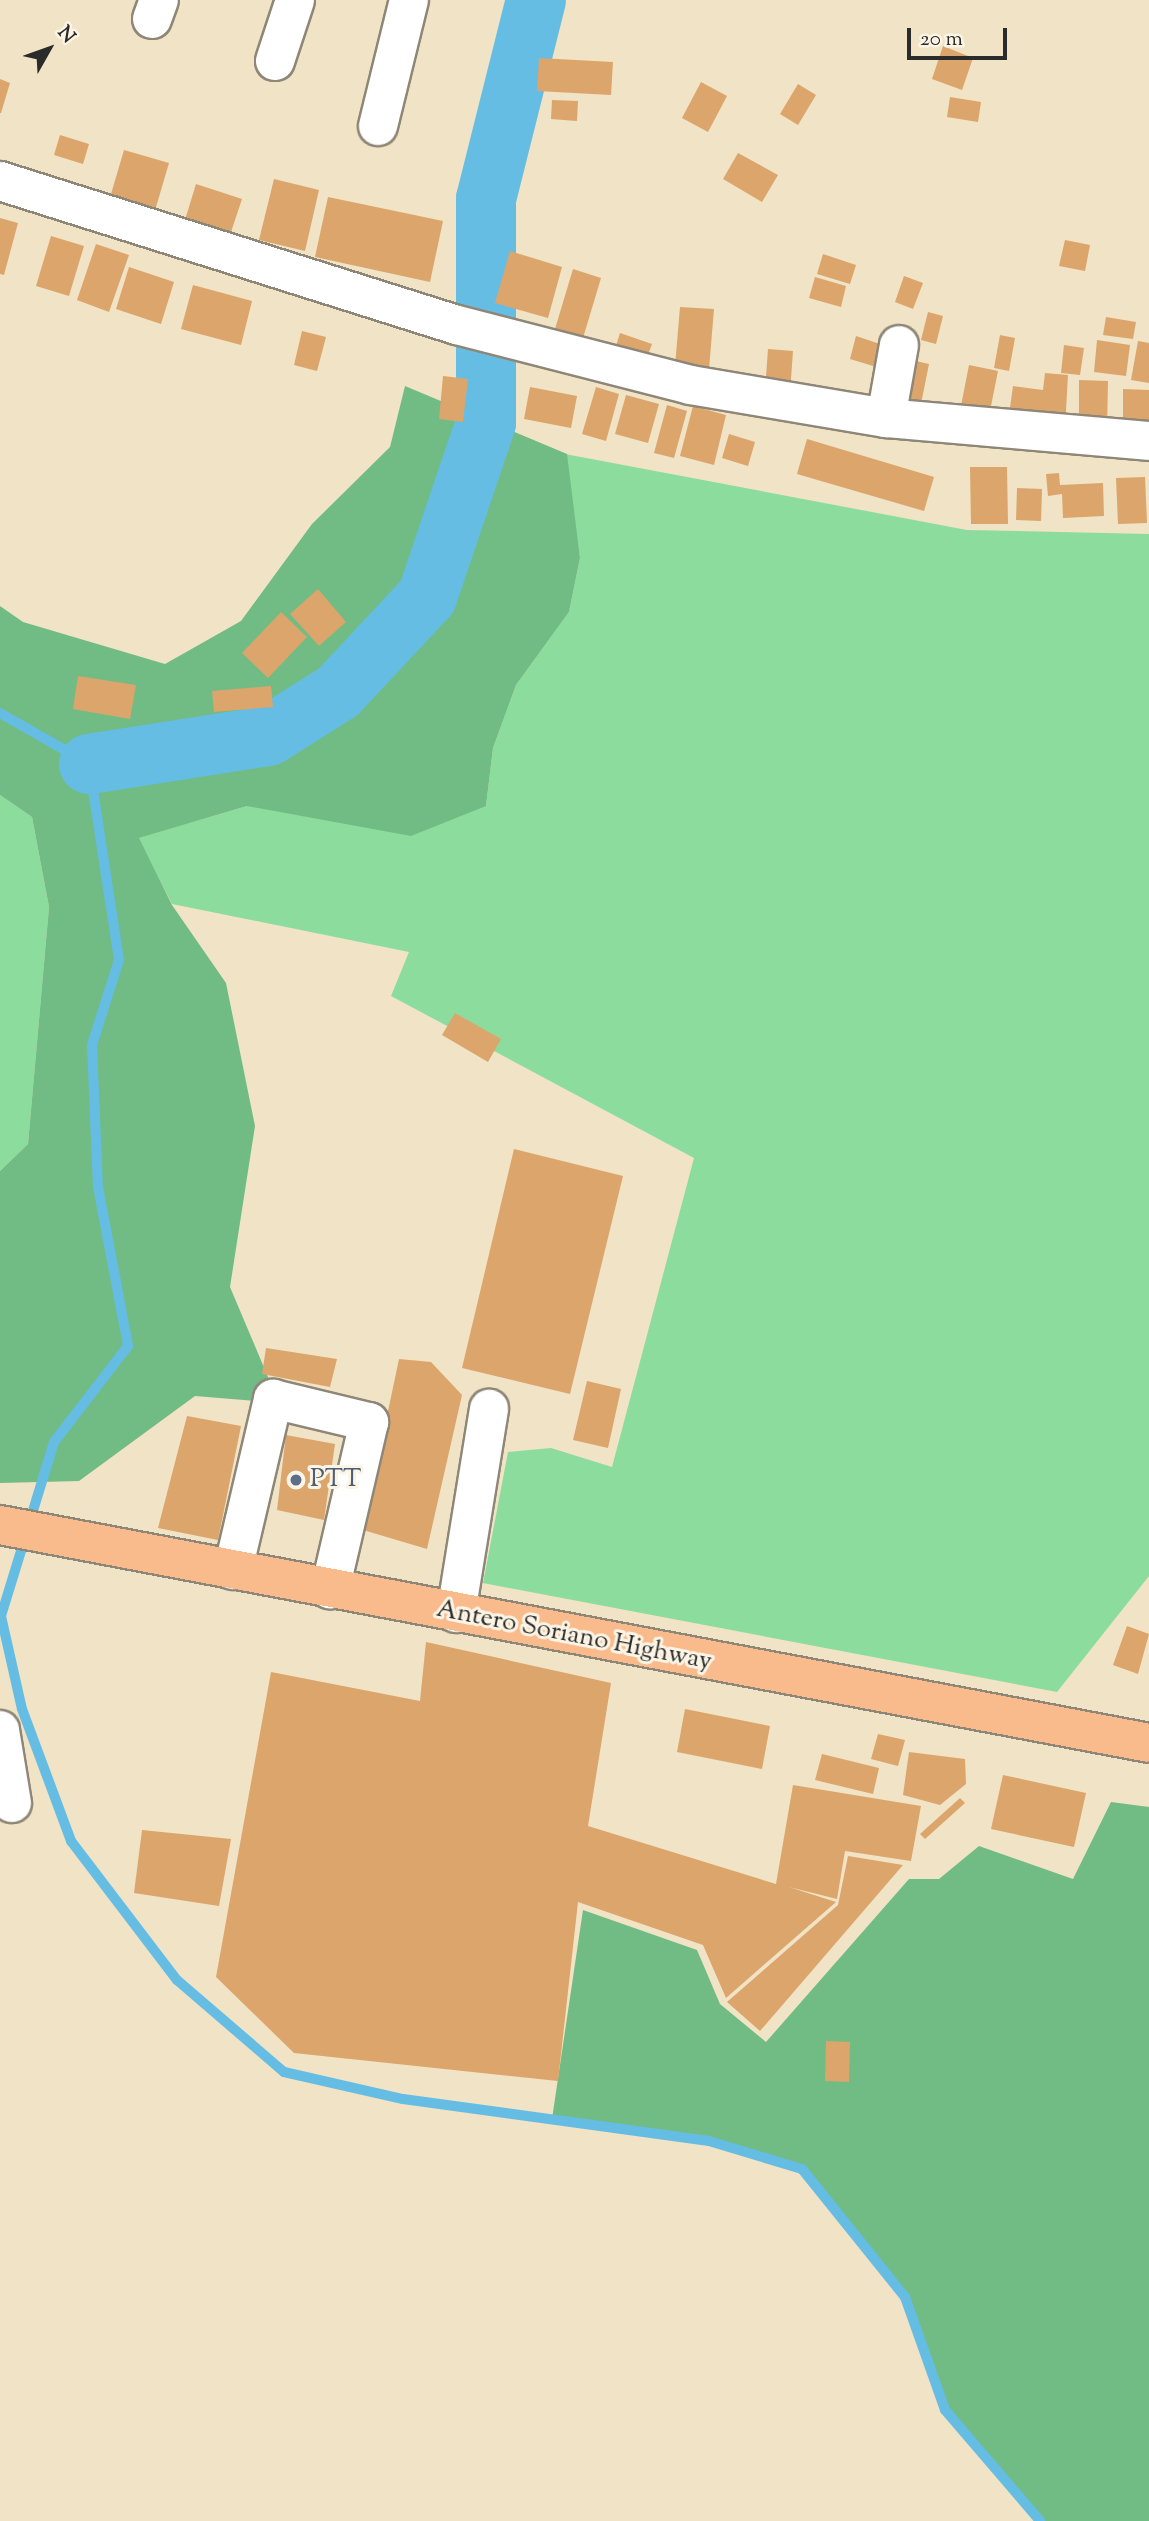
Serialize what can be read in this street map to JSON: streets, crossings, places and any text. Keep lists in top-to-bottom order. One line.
{"streets":{"main road":["Antero Soriano Highway"]},"places":["PTT"],"scale_bar":"20 m","north":"top right"}
